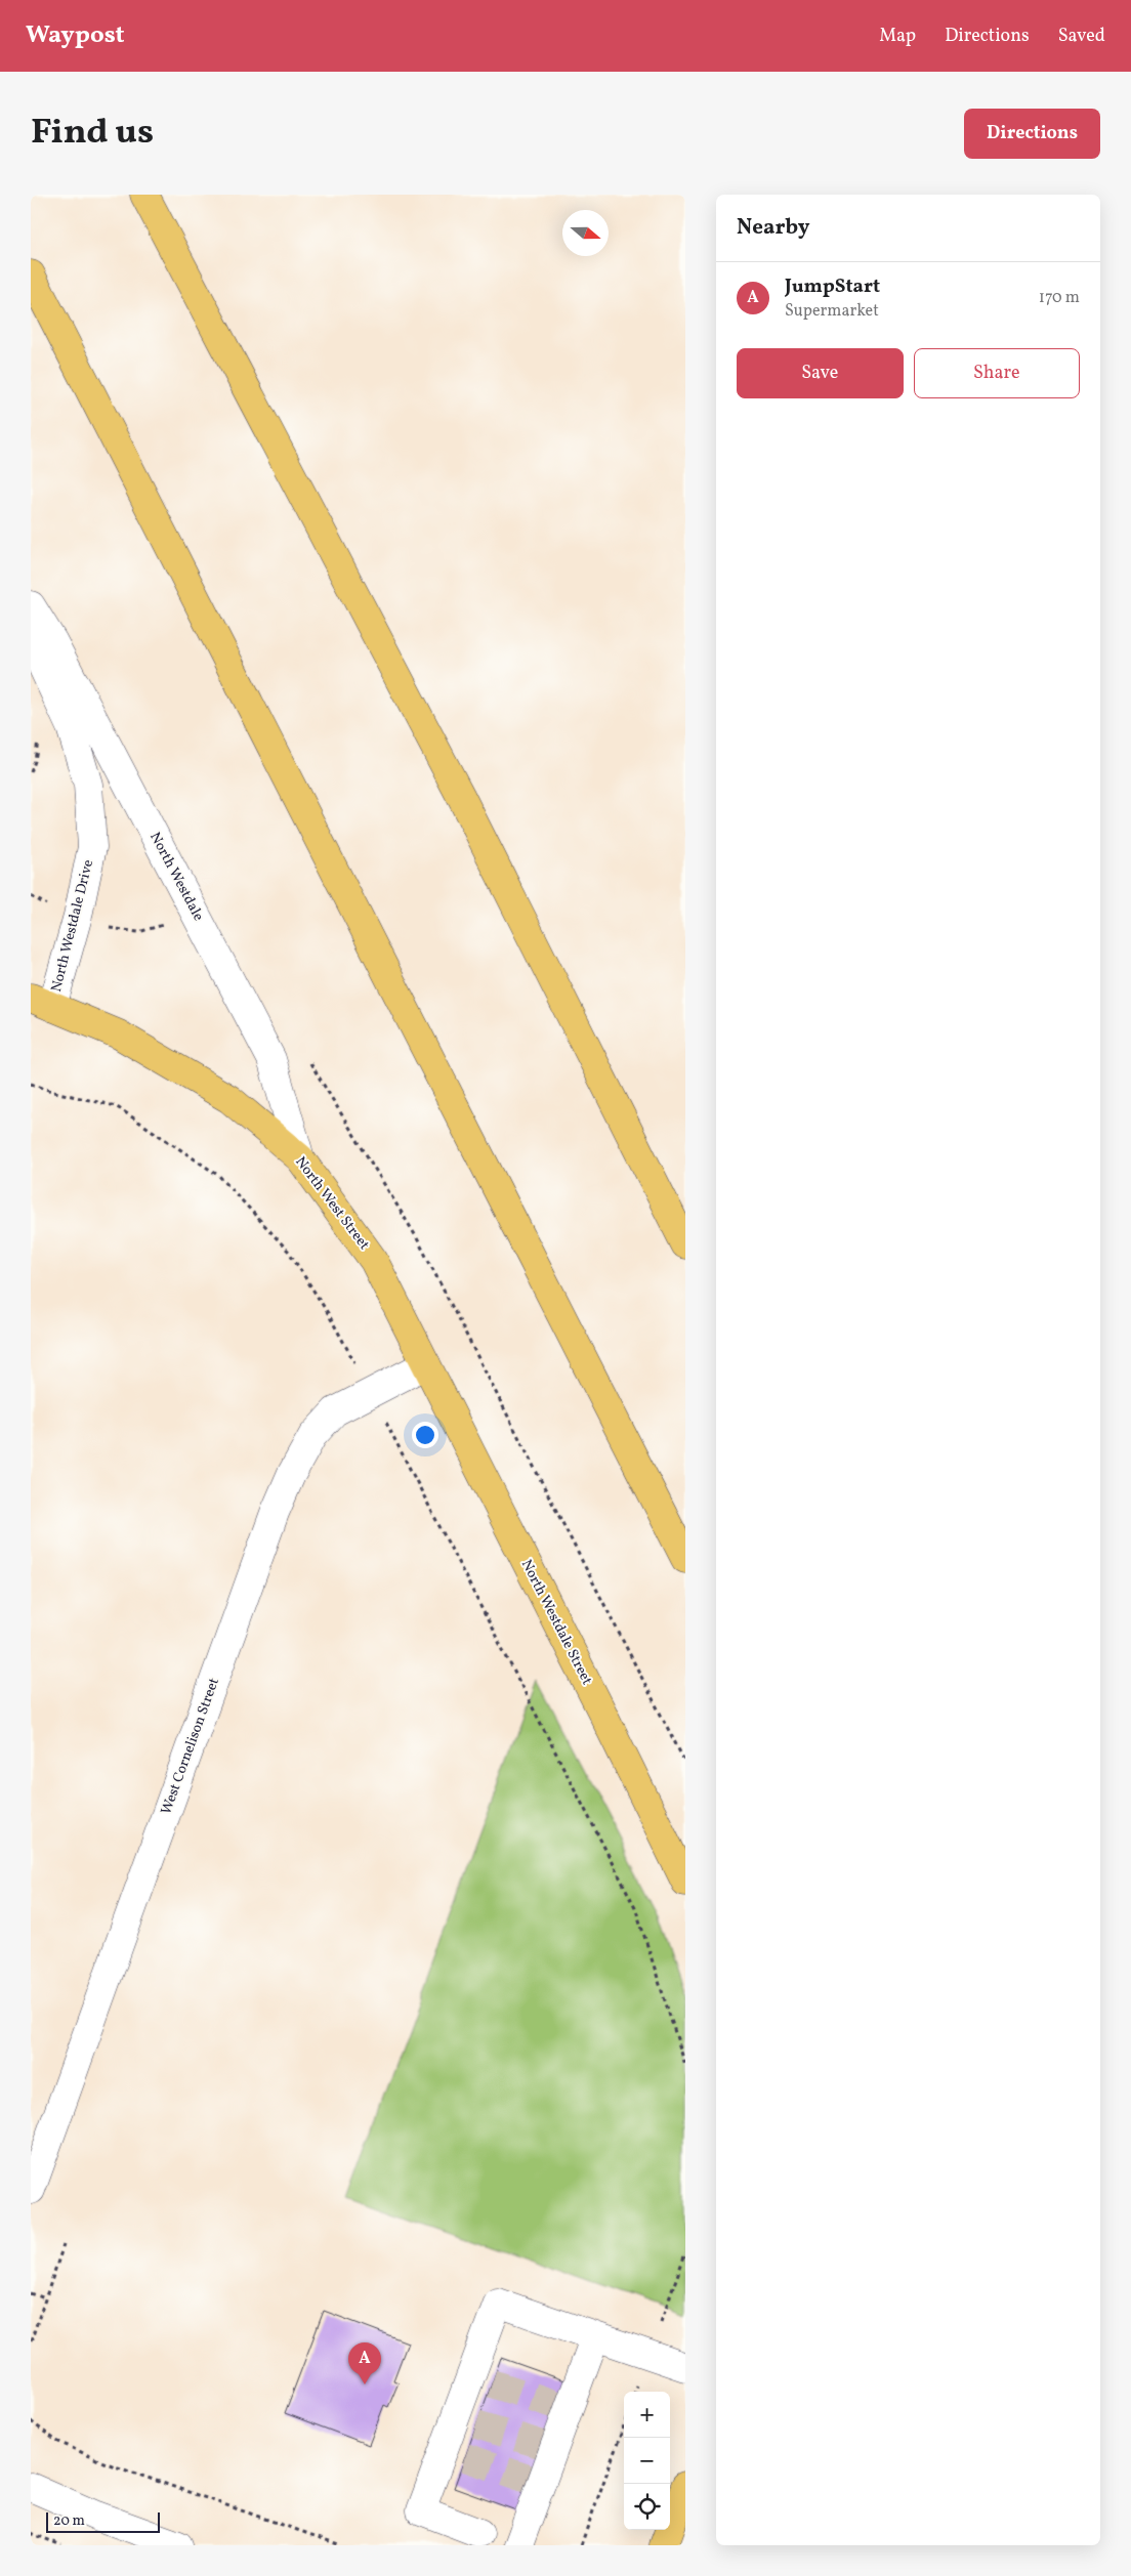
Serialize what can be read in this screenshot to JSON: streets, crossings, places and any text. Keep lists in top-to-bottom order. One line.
{"streets":{"main road":["North West Street","North Westdale Street"],"street":["North Westdale","North Westdale Drive","West Cornelison Street"]},"crossings":[["North Westdale","North West Street"],["North Westdale Drive","North West Street"],["North West Street","North Westdale Street"],["North West Street","West Cornelison Street"],["North Westdale Street","West Cornelison Street"]],"scale_bar":"20 m","north":"right","page":{"header":"Waypost","nav":["Map","Directions","Saved"],"title":"Find us","buttons":["Directions",["Save","Share"]],"heading":"Nearby","list":[{"mark":"A","name":"JumpStart","note":"Supermarket","value":"170 m"}],"pins":"A","map_buttons":["+","−"],"scale":"20 m"}}
